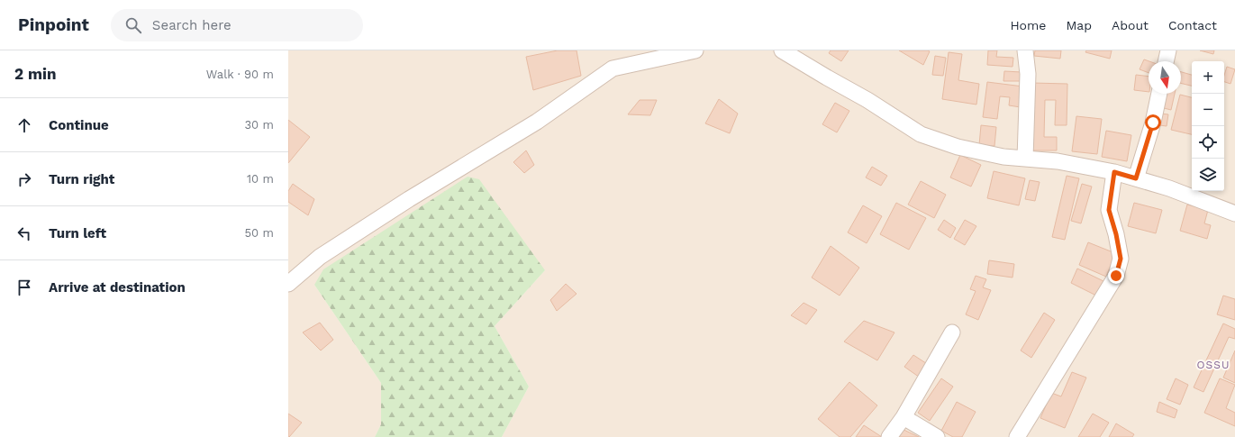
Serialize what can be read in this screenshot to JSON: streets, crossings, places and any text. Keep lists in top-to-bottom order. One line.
{"districts":["OSSU"],"north":"bottom","page":{"header":"Pinpoint","search":"Search here","nav":["Home","Map","About","Contact"],"heading":["2 min","Walk · 90 m"],"map_buttons":["+","−"],"list":[["Continue","30 m"],["Turn right","10 m"],["Turn left","50 m"],"Arrive at destination"]}}
